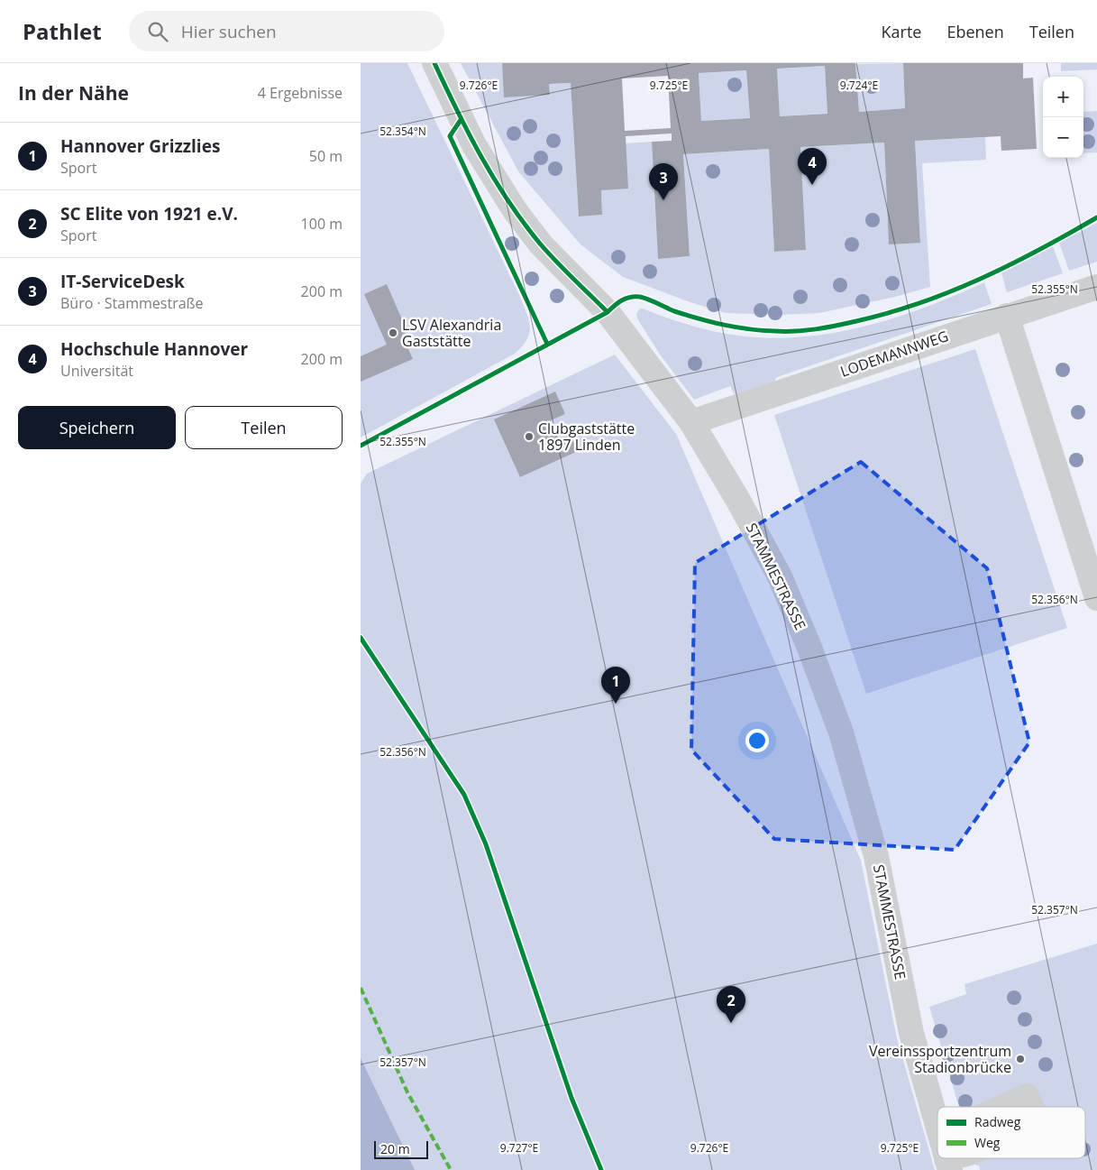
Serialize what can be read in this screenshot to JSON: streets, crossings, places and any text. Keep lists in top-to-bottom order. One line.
{"streets":{"street":["LODEMANNWEG","STAMMESTRASSE"]},"crossings":[["LODEMANNWEG","STAMMESTRASSE"]],"places":["LSV Alexandria Gaststätte","Clubgaststätte 1897 Linden","Vereinssportzentrum Stadionbrücke"],"legend":["Radweg","Weg"],"scale_bar":"20 m","page":{"header":"Pathlet","search":"Hier suchen","nav":["Karte","Ebenen","Teilen"],"heading":["In der Nähe","4 Ergebnisse"],"map_buttons":["+","−"],"list":[{"mark":"1","name":"Hannover Grizzlies","note":"Sport","value":"50 m"},{"mark":"2","name":"SC Elite von 1921 e.V.","note":"Sport","value":"100 m"},{"mark":"3","name":"IT-ServiceDesk","note":"Büro · Stammestraße","value":"200 m"},{"mark":"4","name":"Hochschule Hannover","note":"Universität","value":"200 m"}],"pins":["4","3","1","2"],"buttons":["Speichern","Teilen"],"scale":"20 m"},"coordinates":["9.726°E","9.725°E","9.724°E","52.354°N","52.355°N","52.356°N","52.357°N","9.727°E"]}
